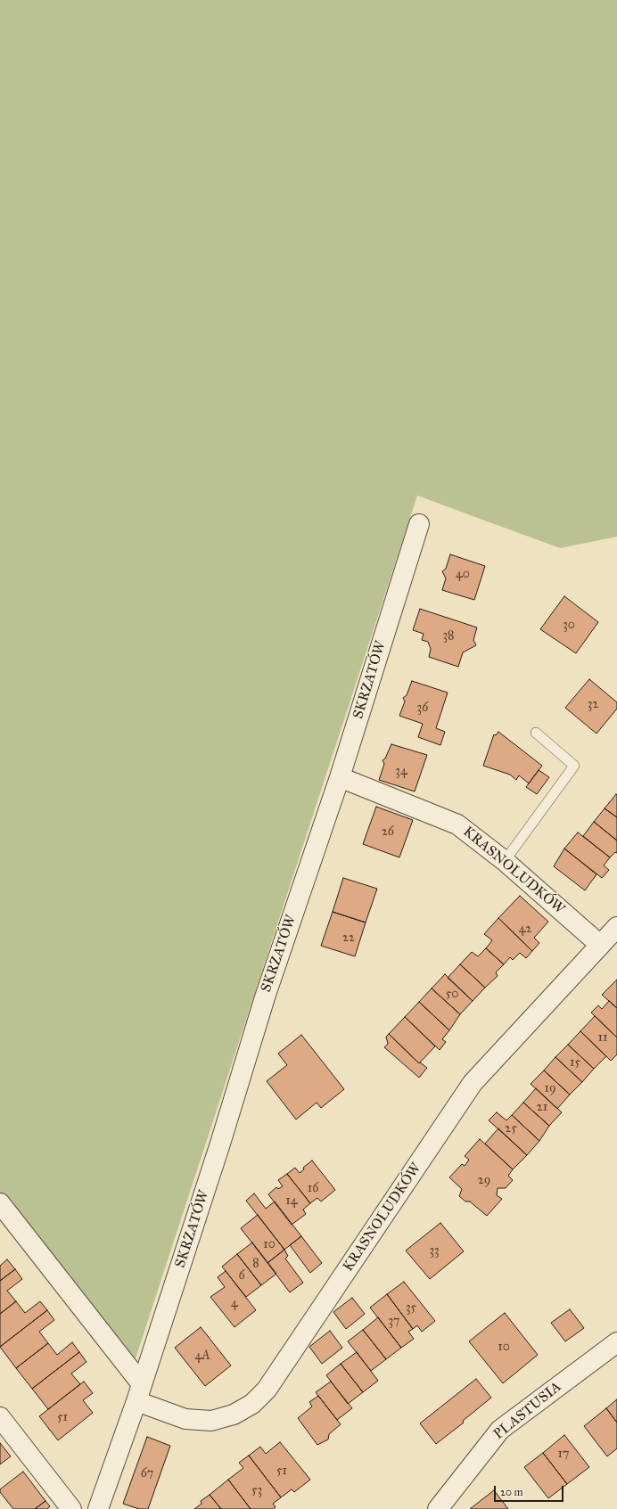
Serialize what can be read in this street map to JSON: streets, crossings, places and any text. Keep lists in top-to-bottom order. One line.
{"streets":{"street":["SKRZATÓW","KRASNOLUDKÓW","PLASTUSIA"]},"crossings":[["SKRZATÓW","KRASNOLUDKÓW"]],"house_numbers":["40","30","38","32","36","34","26","42","22","50","11","15","19","21","25","29","16","14","10","33","8","6","4","35","37","10","4A","51","17","51","67","53"],"scale_bar":"20 m"}
